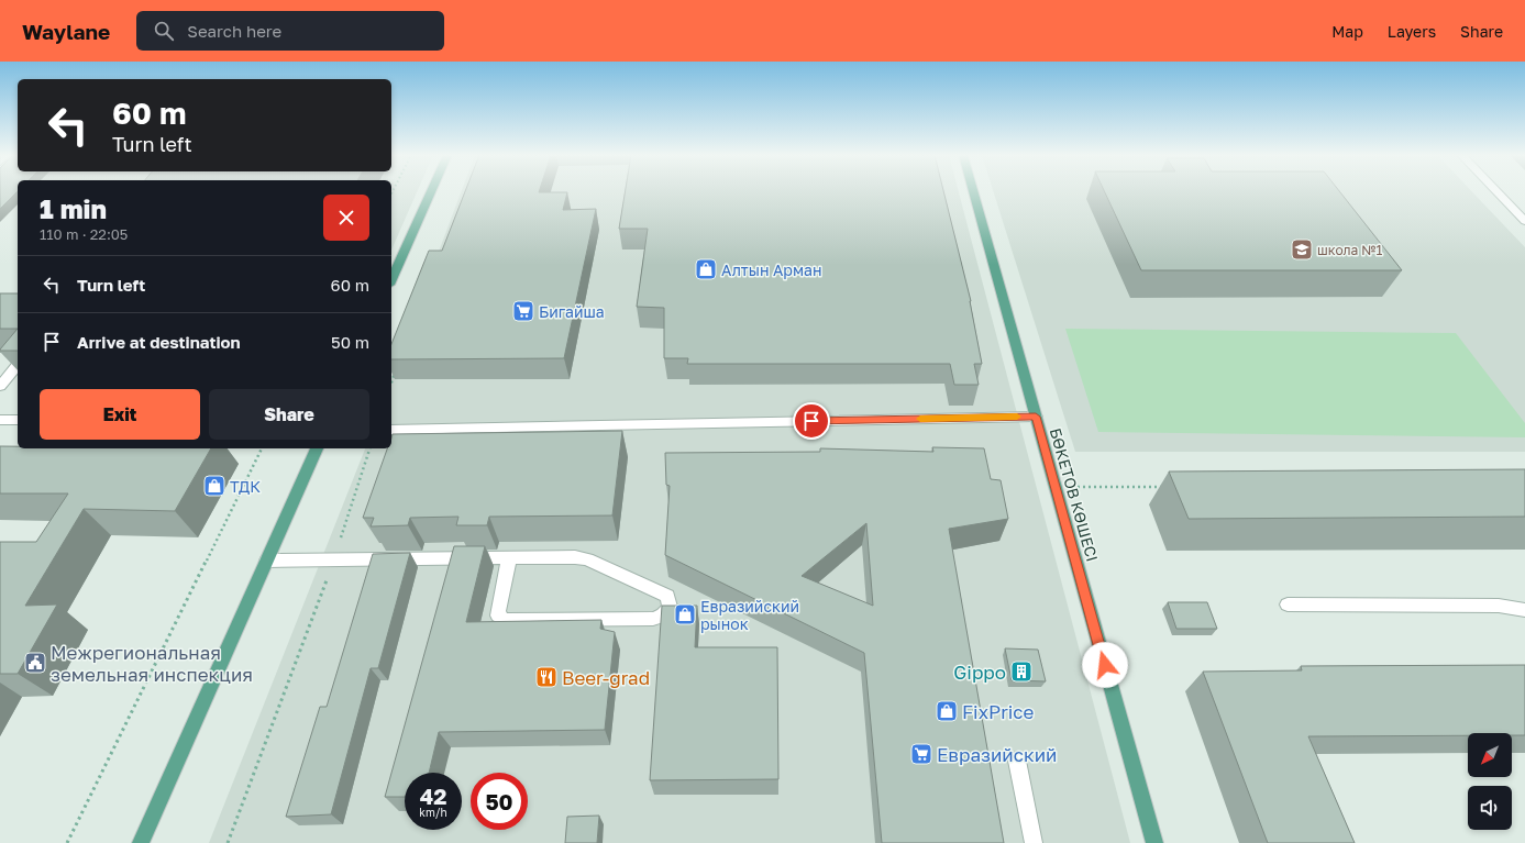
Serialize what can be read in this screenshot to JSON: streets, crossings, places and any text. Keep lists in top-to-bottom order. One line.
{"streets":{"main road":["БӨКЕТОВ КӨШЕСІ"]},"places":{"school or university":["школа №1"],"shop":["Алтын Арман","ТДК","Евразийский рынок","FixPrice"],"supermarket":["Бигайша","Евразийский"],"public building":["Межрегиональная земельная инспекция"],"building":["Gippo"],"restaurant":["Beer-grad"]},"north":"bottom left","page":{"header":"Waylane","search":"Search here","nav":["Map","Layers","Share"],"turn":["60 m","Turn left"],"heading":["1 min","110 m · 22:05"],"list":[{"name":"Turn left","value":"60 m"},{"name":"Arrive at destination","value":"50 m"}],"buttons":["Exit","Share"],"speed":"42 km/h","limit":"50"}}
